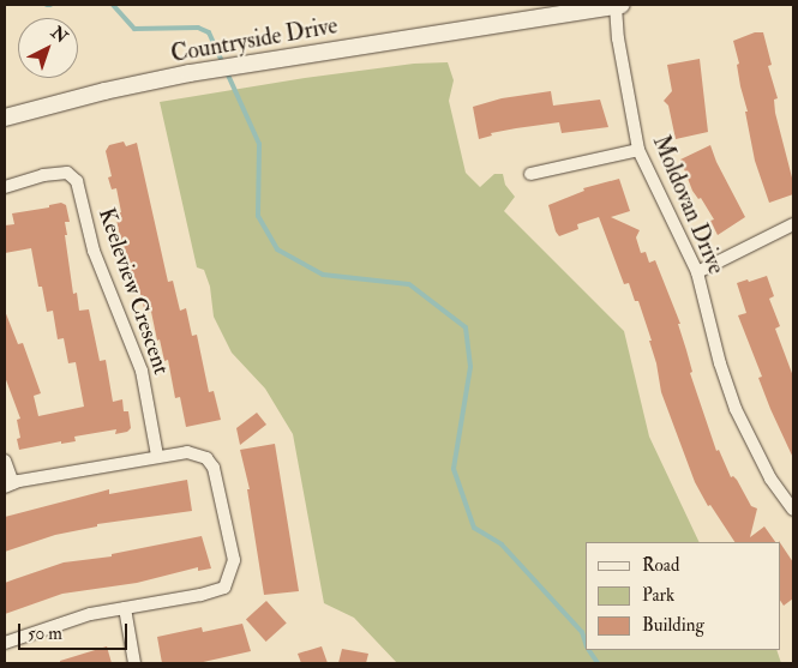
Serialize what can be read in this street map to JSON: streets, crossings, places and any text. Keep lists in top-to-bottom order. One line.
{"streets":{"main road":["Countryside Drive"],"street":["Moldovan Drive","Keeleview Crescent"]},"crossings":[["Countryside Drive","Moldovan Drive"]],"legend":["Road","Park","Building"],"scale_bar":"50 m","north":"top right"}
